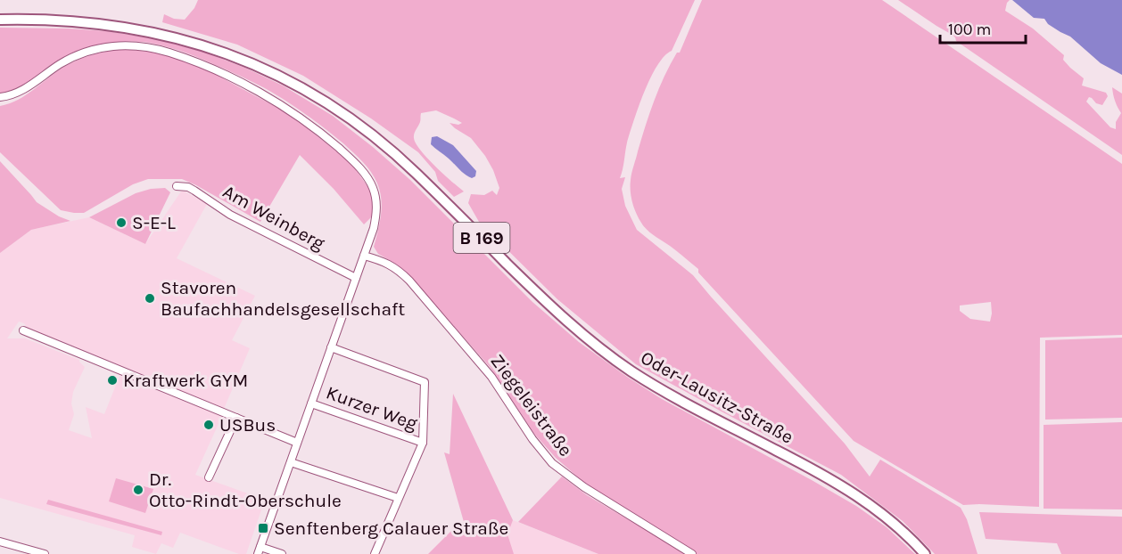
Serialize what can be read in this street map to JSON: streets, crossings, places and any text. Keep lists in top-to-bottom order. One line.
{"streets":{"highway":["B 169","Oder-Lausitz-Straße"],"street":["Am Weinberg","Ziegeleistraße","Kurzer Weg"]},"places":{"other":["S-E-L","Stavoren Baufachhandelsgesellschaft","Kraftwerk GYM","USBus","Dr. Otto-Rindt-Oberschule"],"transit":["Senftenberg Calauer Straße"]},"scale_bar":"100 m"}
